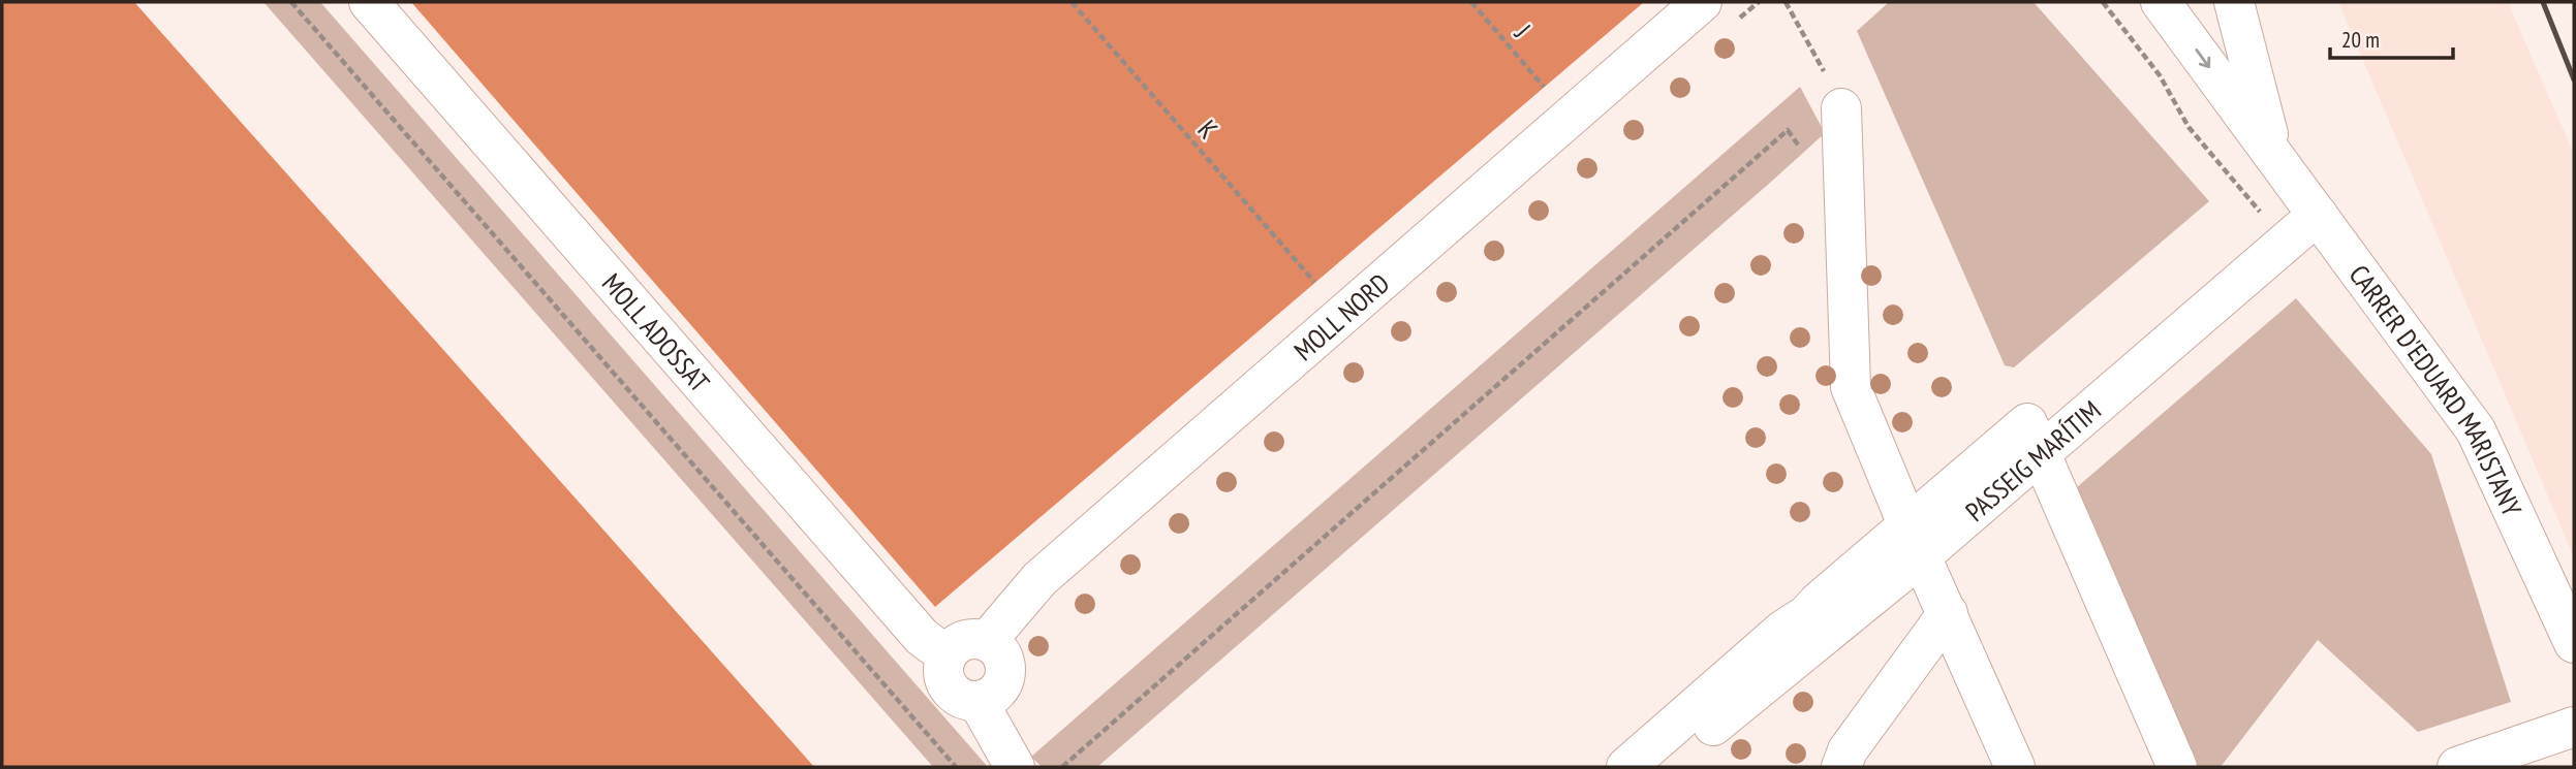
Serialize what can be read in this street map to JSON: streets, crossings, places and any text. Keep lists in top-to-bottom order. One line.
{"streets":{"street":["MOLL NORD","MOLL ADOSSAT","CARRER D'EDUARD MARISTANY","PASSEIG MARÍTIM"],"path":["J","K"]},"crossings":[["MOLL NORD","MOLL ADOSSAT"],["CARRER D'EDUARD MARISTANY","PASSEIG MARÍTIM"]],"scale_bar":"20 m"}
